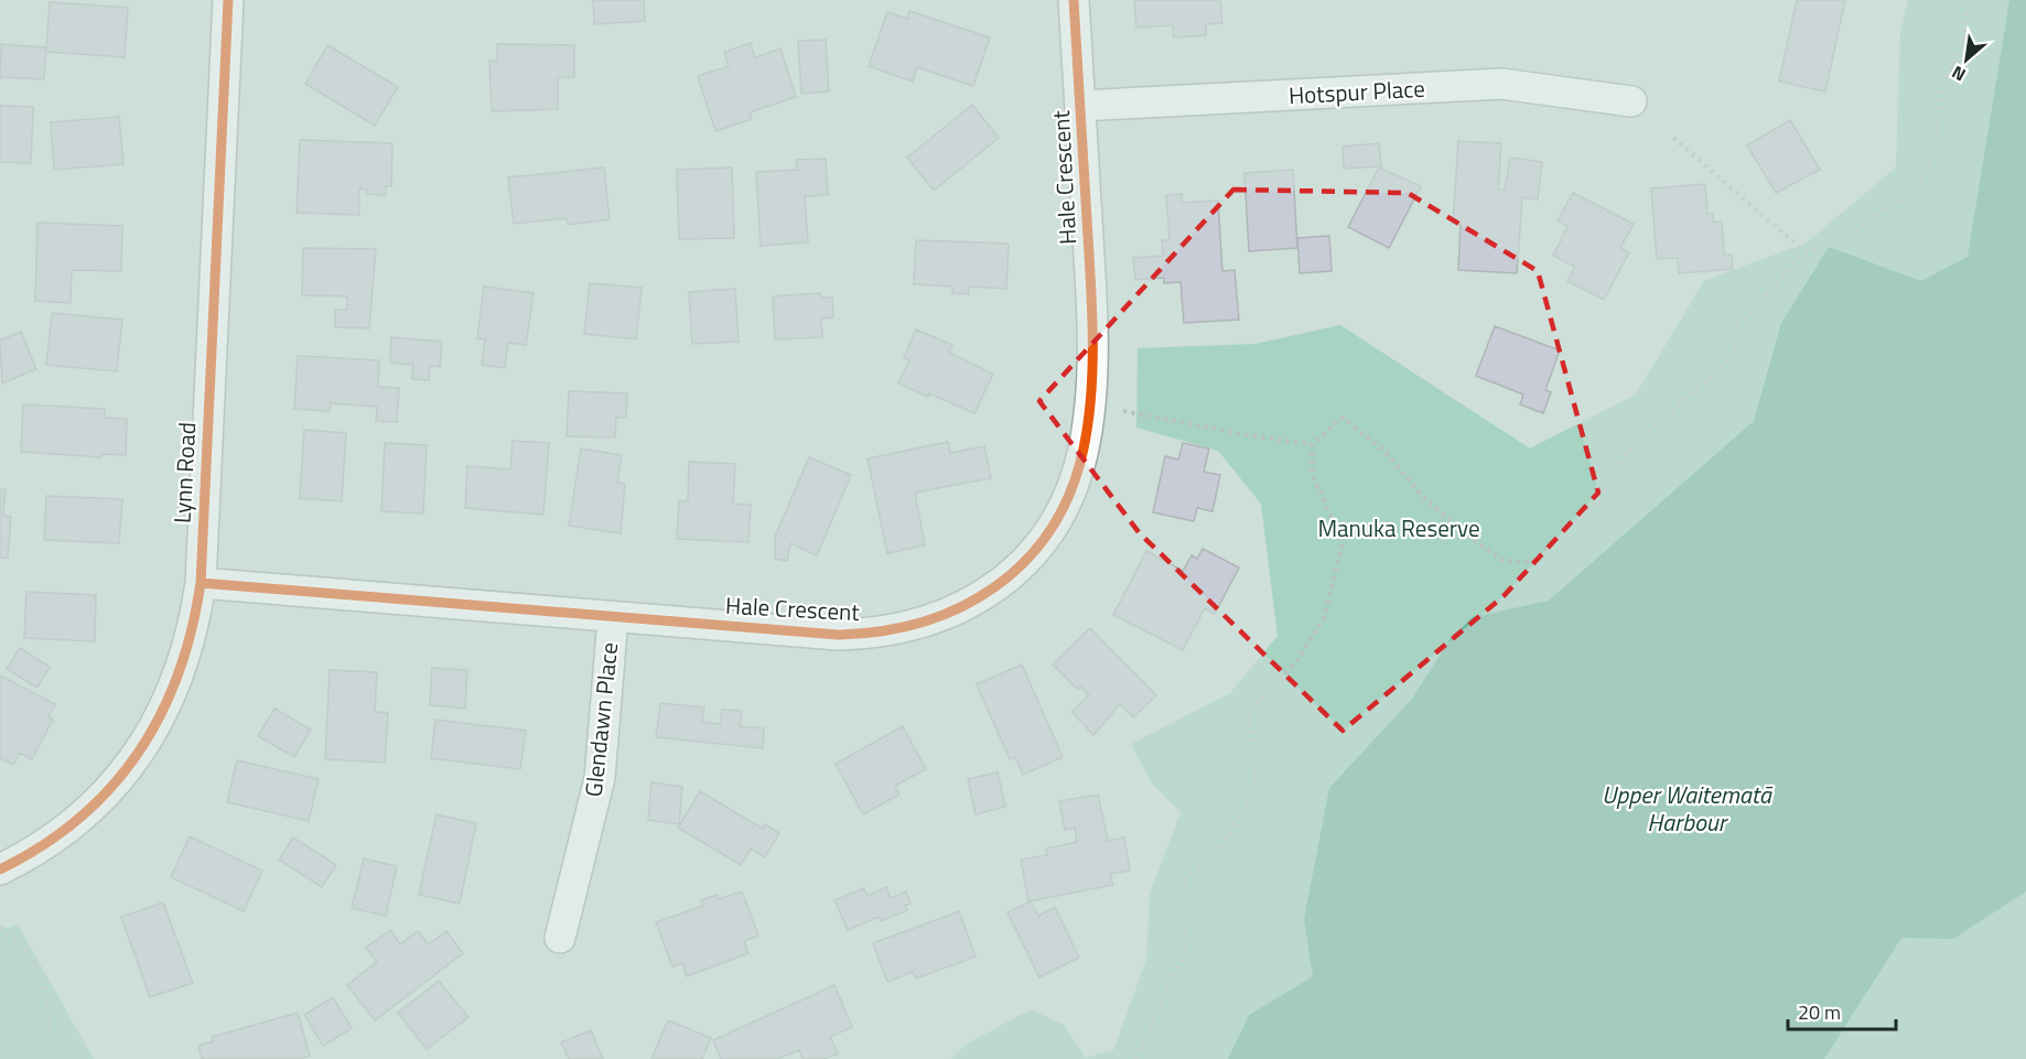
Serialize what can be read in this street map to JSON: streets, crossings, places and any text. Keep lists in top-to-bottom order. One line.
{"streets":{"street":["Hotspur Place","Hale Crescent","Lynn Road","Glendawn Place"]},"crossings":[["Hotspur Place","Hale Crescent"],["Hale Crescent","Lynn Road"],["Hale Crescent","Glendawn Place"]],"water":["Upper Waitematā Harbour"],"parks":["Manuka Reserve"],"scale_bar":"20 m","north":"bottom left"}
